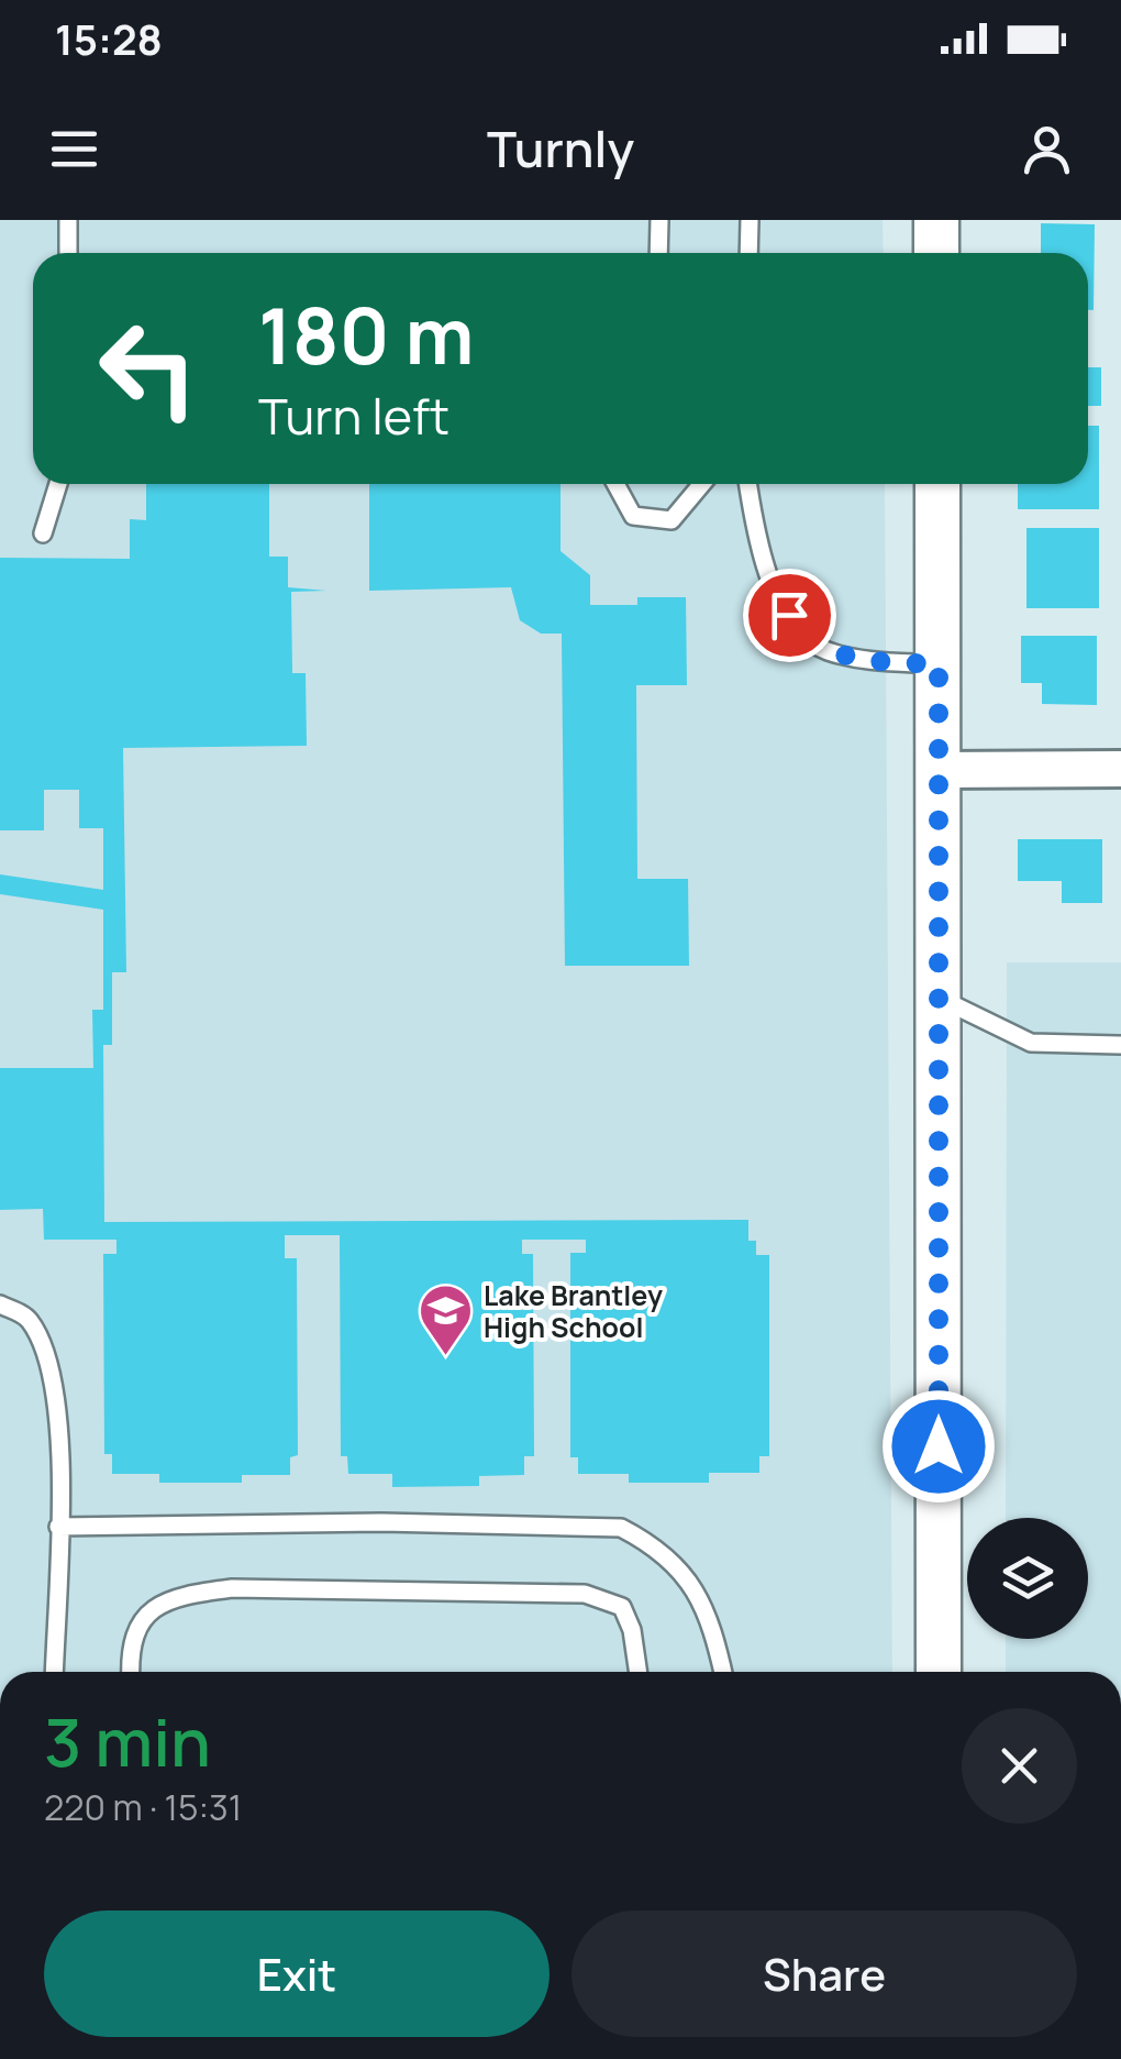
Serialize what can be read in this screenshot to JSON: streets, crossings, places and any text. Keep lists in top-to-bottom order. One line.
{"places":{"school or university":["Lake Brantley High School"]},"page":{"status":"15:28","header":"Turnly","turn":["180 m","Turn left"],"heading":["3 min","220 m · 15:31"],"buttons":["Exit","Share"]}}
